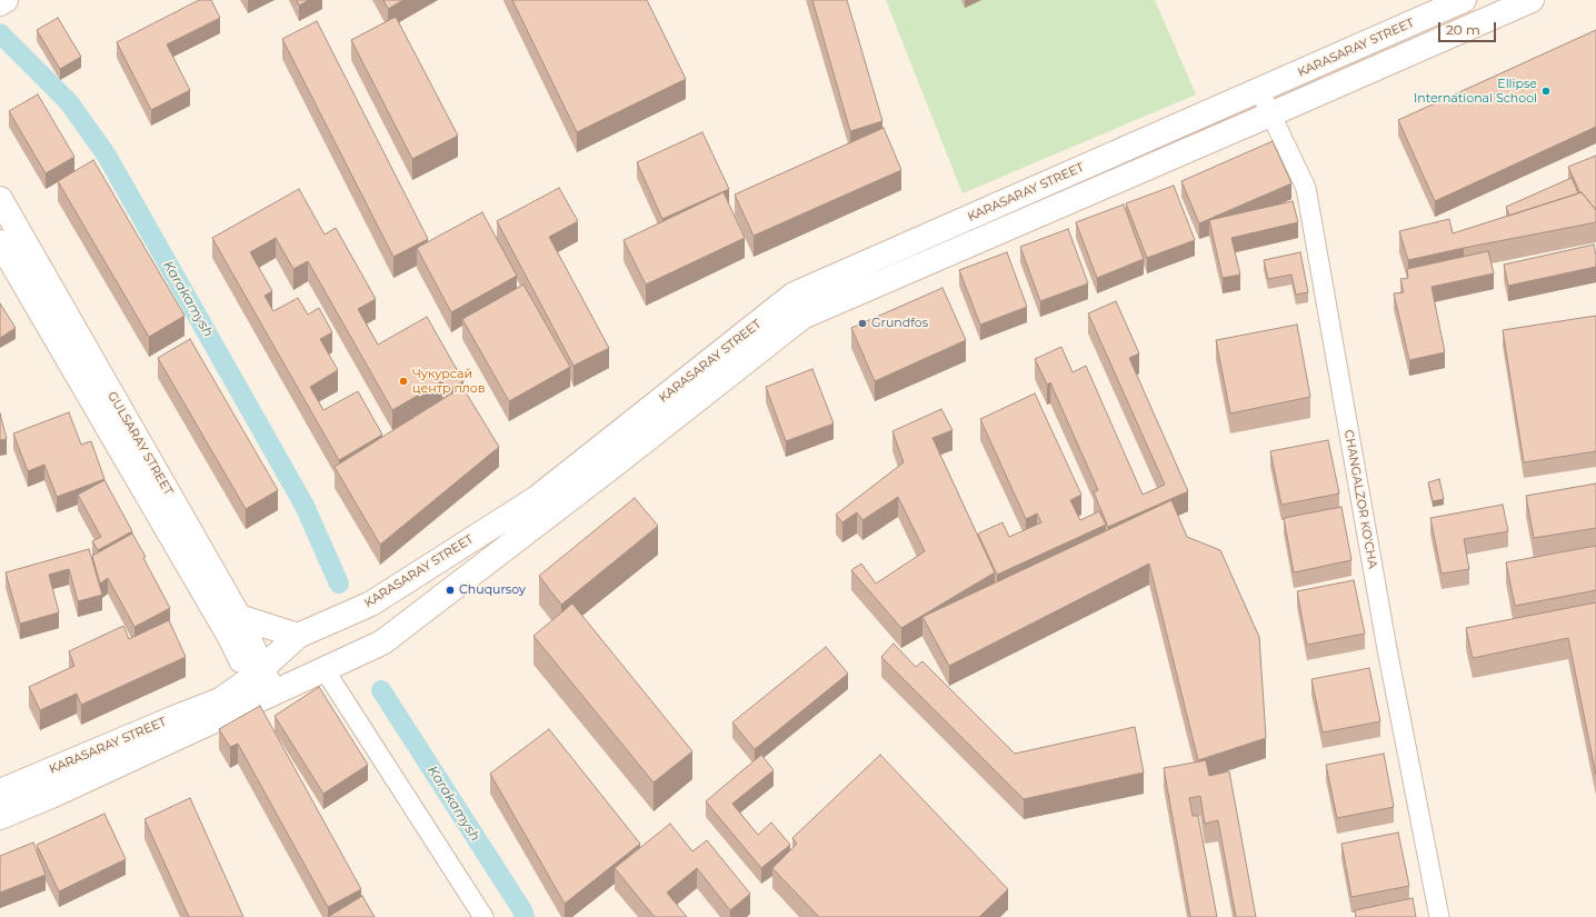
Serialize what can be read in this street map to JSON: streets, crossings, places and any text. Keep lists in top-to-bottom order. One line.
{"streets":{"main road":["KARASARAY STREET","GULSARAY STREET"],"street":["CHANGALZOR KO'CHA"]},"crossings":[["KARASARAY STREET","GULSARAY STREET"],["KARASARAY STREET","CHANGALZOR KO'CHA"]],"water":["Karakamysh"],"places":["Ellipse International School","Grundfos","Чукурсай центр плов","Chuqursoy"],"scale_bar":"20 m"}
